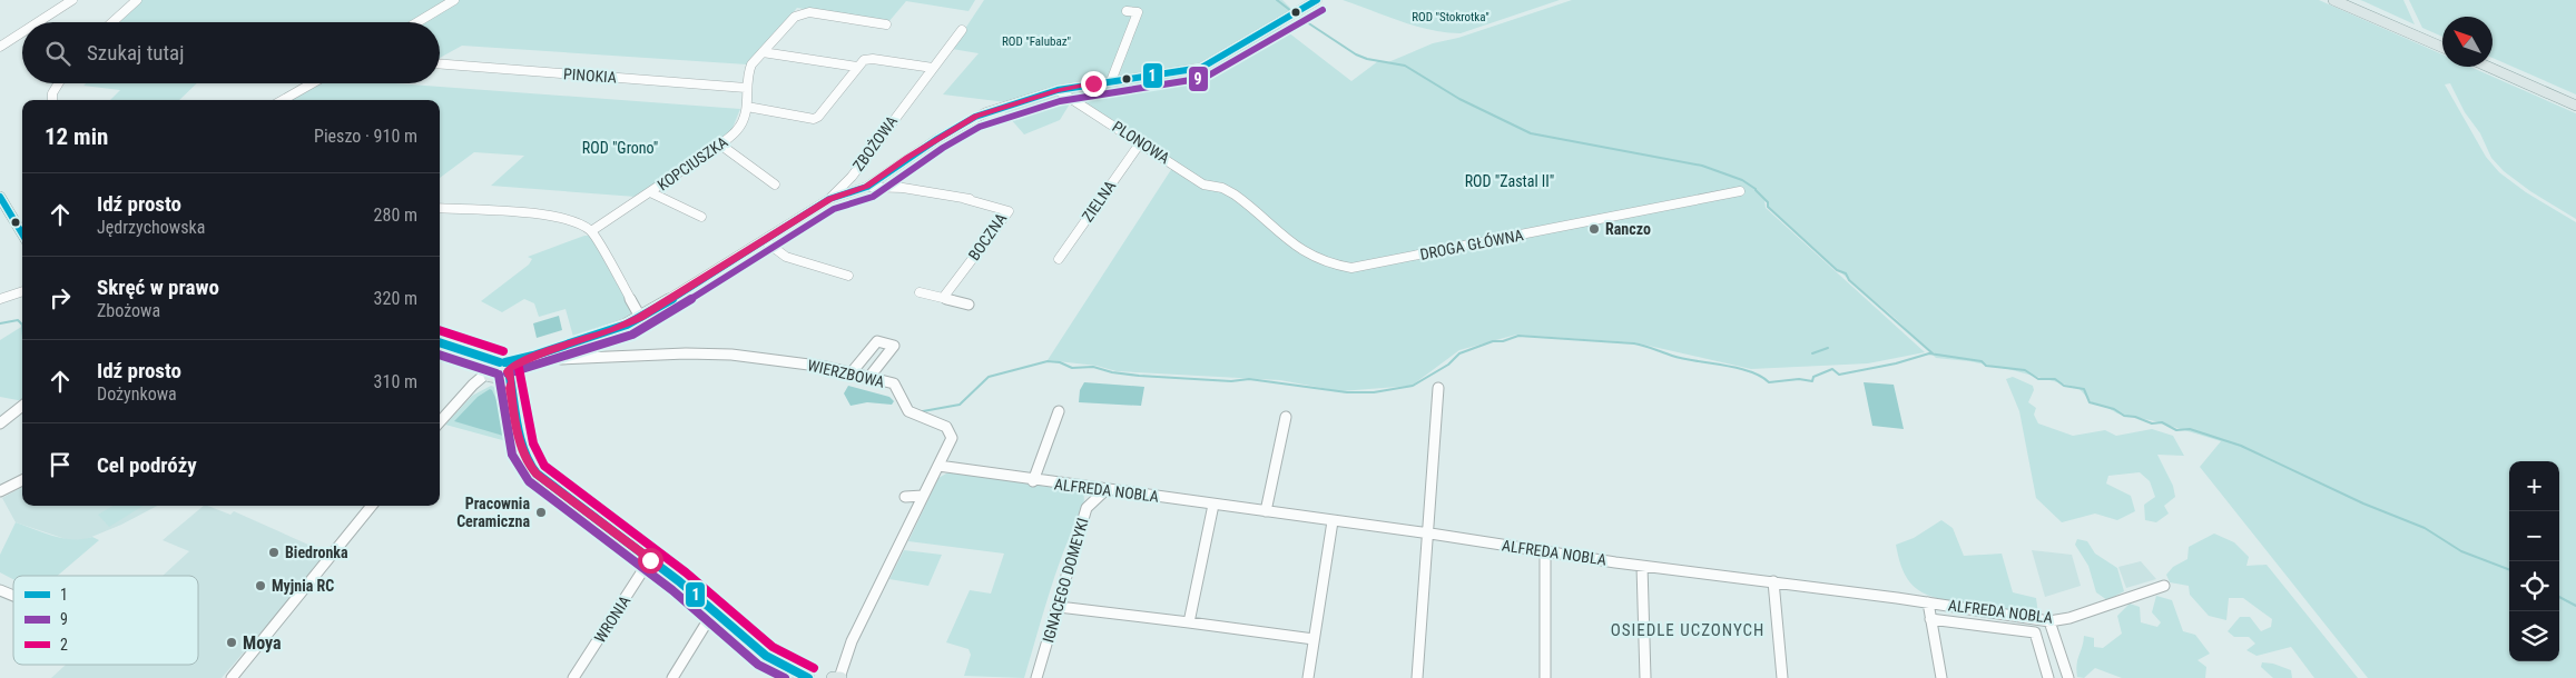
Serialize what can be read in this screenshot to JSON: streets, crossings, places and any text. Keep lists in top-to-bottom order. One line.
{"streets":{"street":["PINOKIA","PLONOWA","ZBOŻOWA","KOPCIUSZKA","ZIELNA","BOCZNA","DROGA GŁÓWNA","WIERZBOWA","ALFREDA NOBLA","IGNACEGO DOMEYKI","WRONIA"]},"crossings":[["PINOKIA","KOPCIUSZKA"],["PLONOWA","ZIELNA"],["PLONOWA","DROGA GŁÓWNA"],["ZBOŻOWA","WIERZBOWA"],["WIERZBOWA","ALFREDA NOBLA"],["ALFREDA NOBLA","IGNACEGO DOMEYKI"]],"districts":["OSIEDLE UCZONYCH"],"parks":["ROD \"Stokrotka\"","ROD \"Falubaz\"","ROD \"Grono\"","ROD \"Zastal II\""],"places":["Ranczo","Pracownia Ceramiczna","Biedronka","Myjnia RC","Moya"],"lines":["transit line 1","transit line 9","transit line 2"],"legend":["1","9","2"],"north":"top left","page":{"search":"Szukaj tutaj","heading":["12 min","Pieszo · 910 m"],"list":[["Idź prosto","Jędrzychowska","280 m"],["Skręć w prawo","Zbożowa","320 m"],["Idź prosto","Dożynkowa","310 m"],"Cel podróży"],"map_buttons":["+","−"]}}
